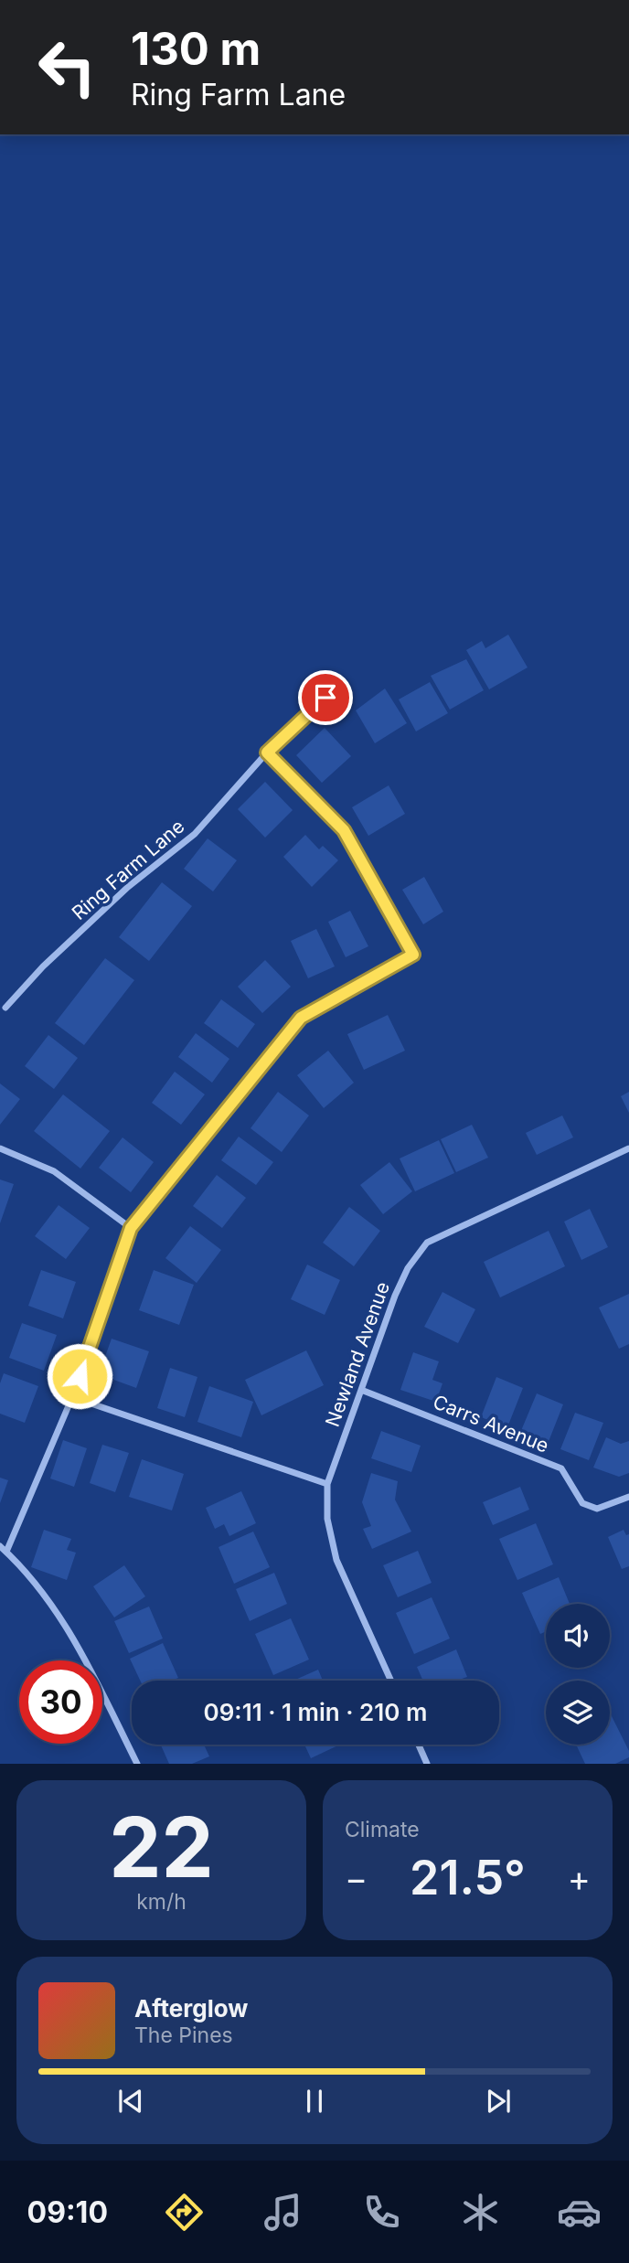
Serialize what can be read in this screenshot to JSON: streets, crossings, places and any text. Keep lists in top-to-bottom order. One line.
{"streets":{"street":["Ring Farm Lane","Newland Avenue","Carrs Avenue"]},"crossings":[["Newland Avenue","Carrs Avenue"]],"page":{"turn":["130 m","Ring Farm Lane"],"limit":"30","trip":"09:11 · 1 min · 210 m","tile":[["22","km/h"],"Climate"],"heat":["−","21.5°","+"],"song":["Afterglow","The Pines"],"tabs":"09:10"}}
